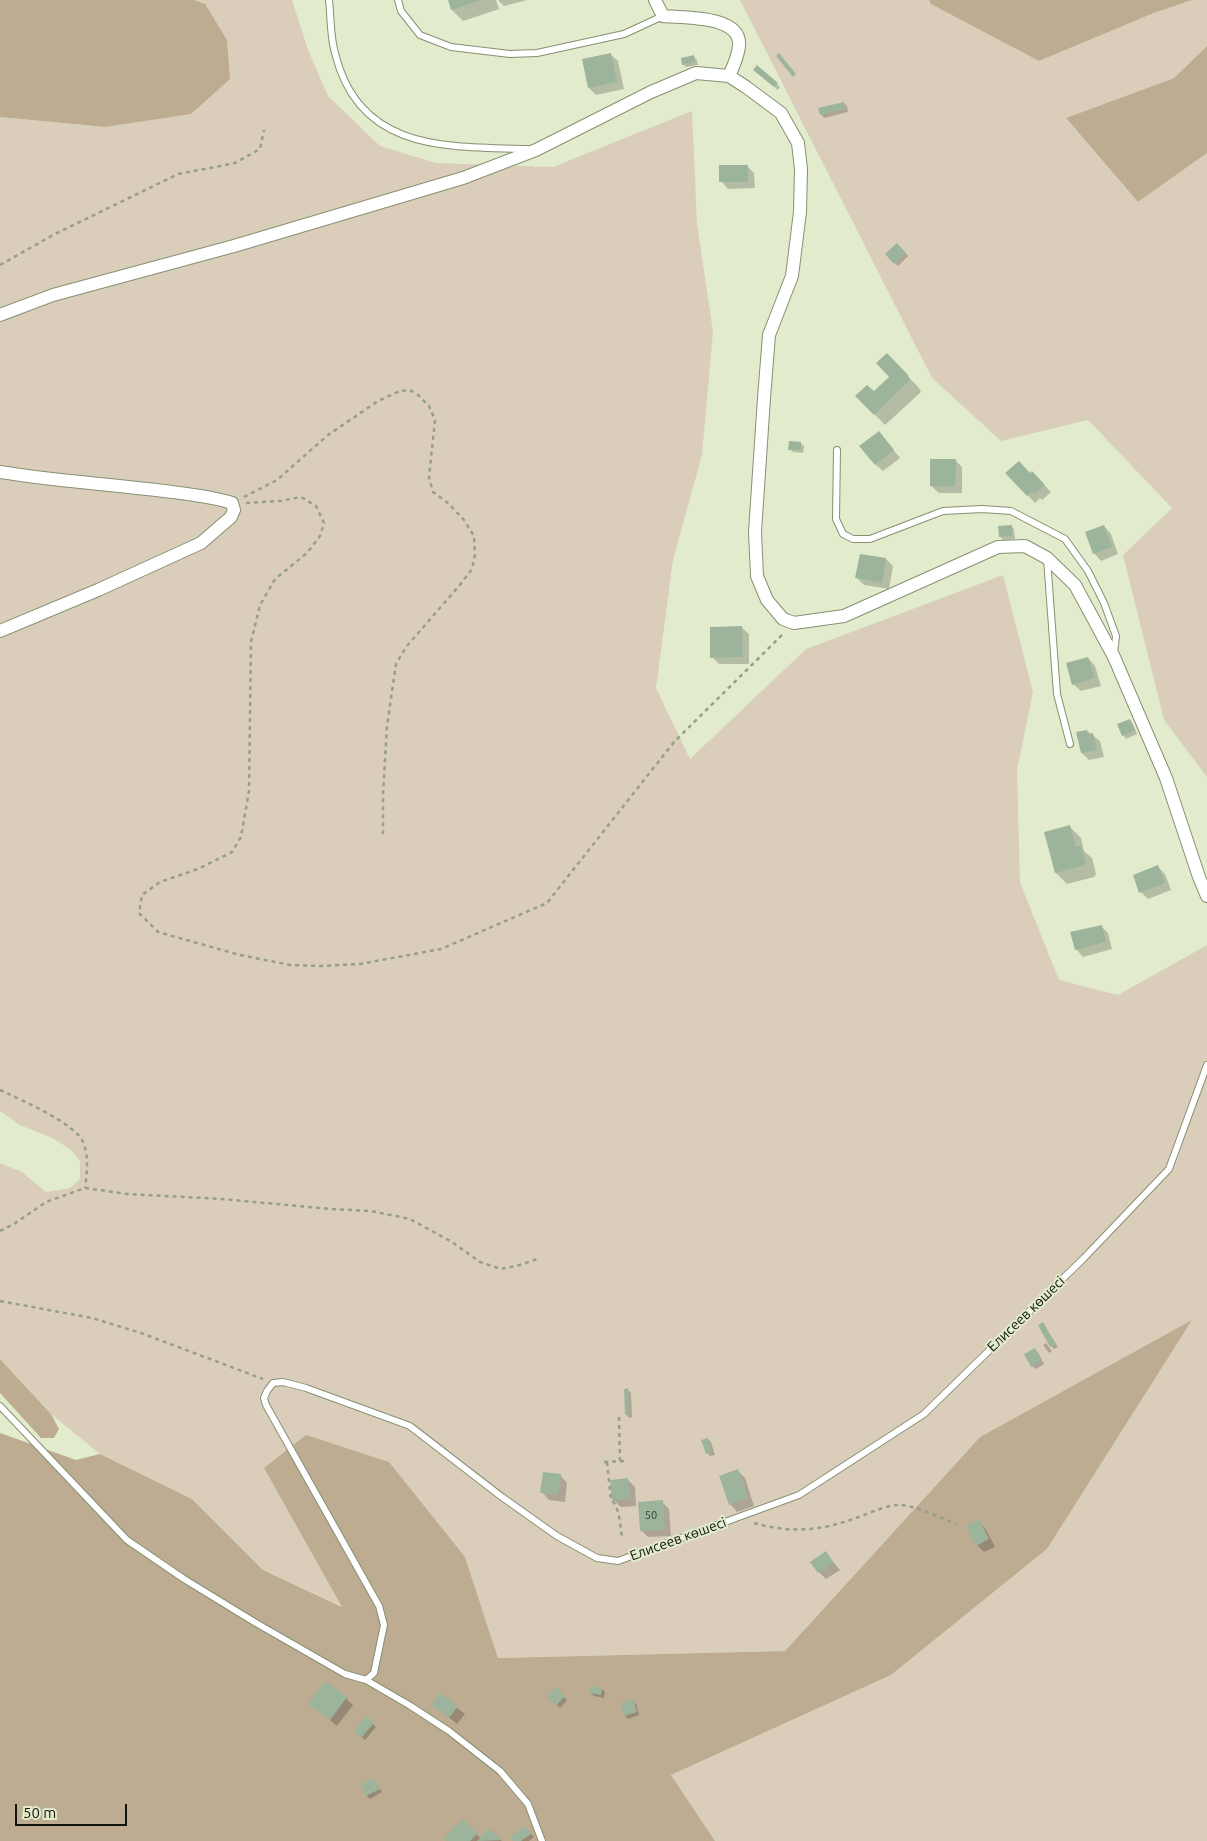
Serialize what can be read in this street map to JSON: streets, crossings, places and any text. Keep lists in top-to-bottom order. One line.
{"streets":{"lane":["Елисеев көшесі"]},"house_numbers":["50"],"scale_bar":"50 m"}
